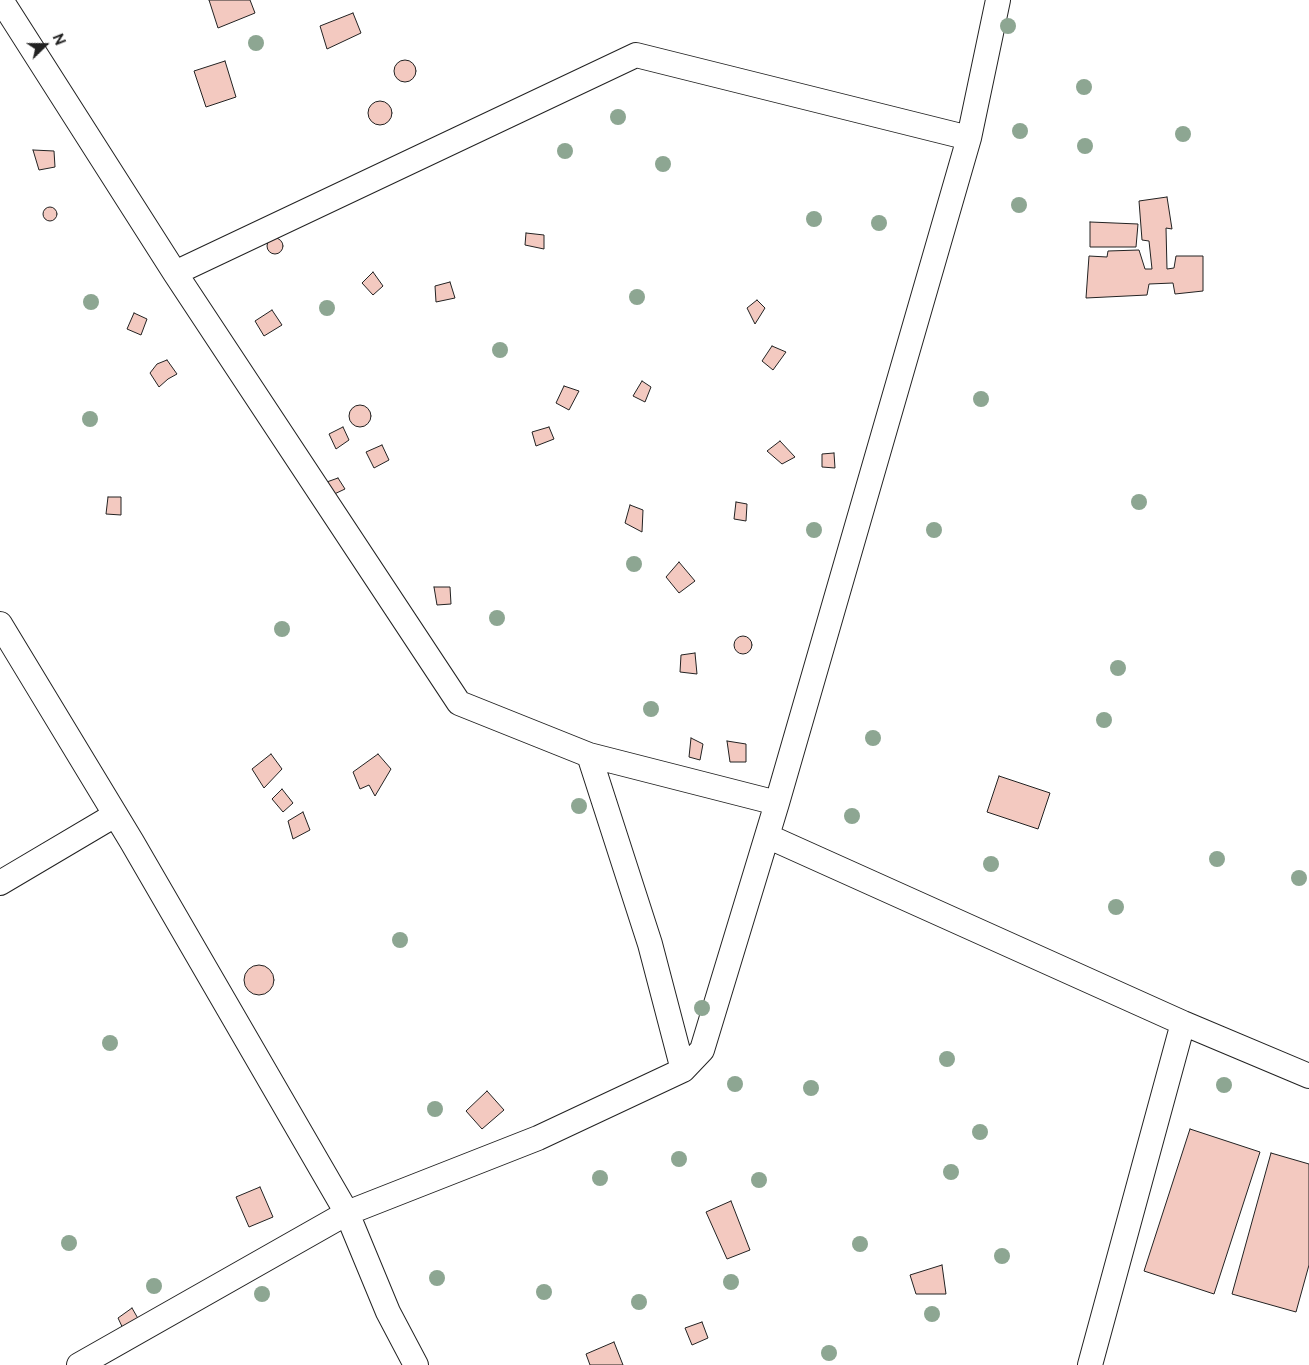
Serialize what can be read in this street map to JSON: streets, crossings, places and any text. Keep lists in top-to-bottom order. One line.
{"north":"right"}
